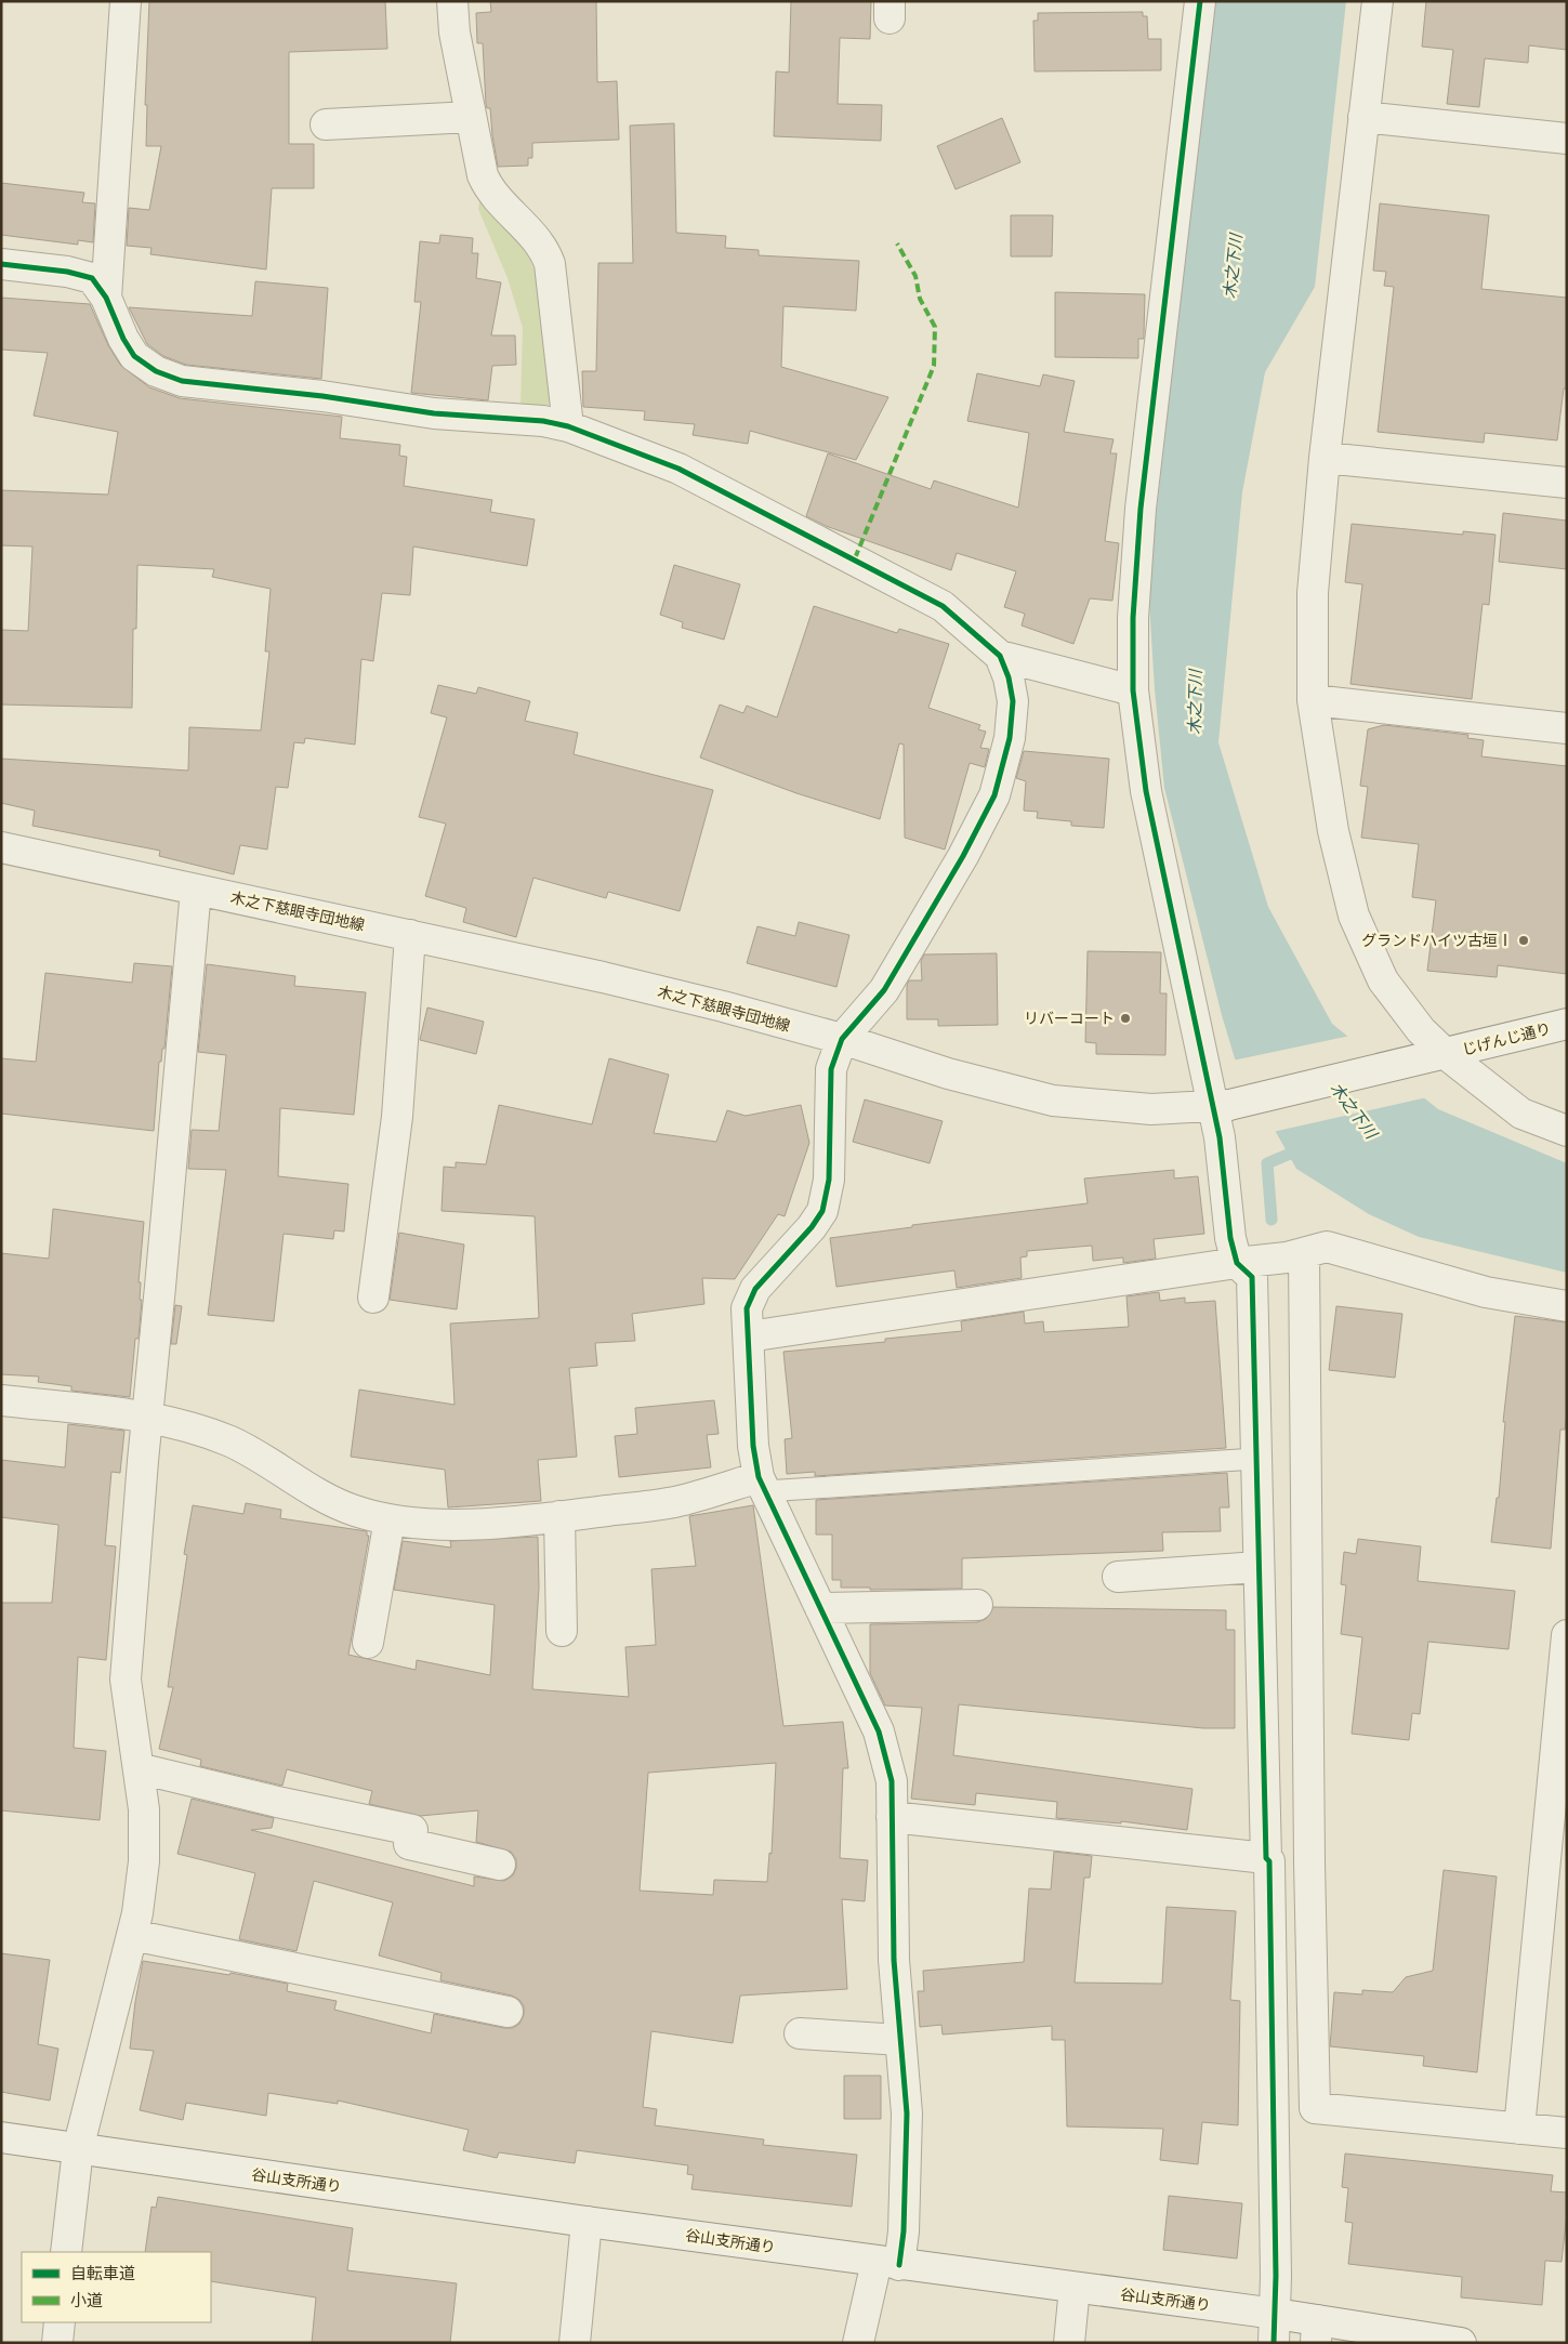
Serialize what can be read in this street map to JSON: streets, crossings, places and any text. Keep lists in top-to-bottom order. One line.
{"streets":{"street":["木之下慈眼寺団地線","じげんじ通り","谷山支所通り"]},"crossings":[["木之下慈眼寺団地線","じげんじ通り"]],"water":["木之下川"],"places":["グランドハイツ古垣Ⅰ","リバーコート"],"legend":["自転車道","小道"]}
